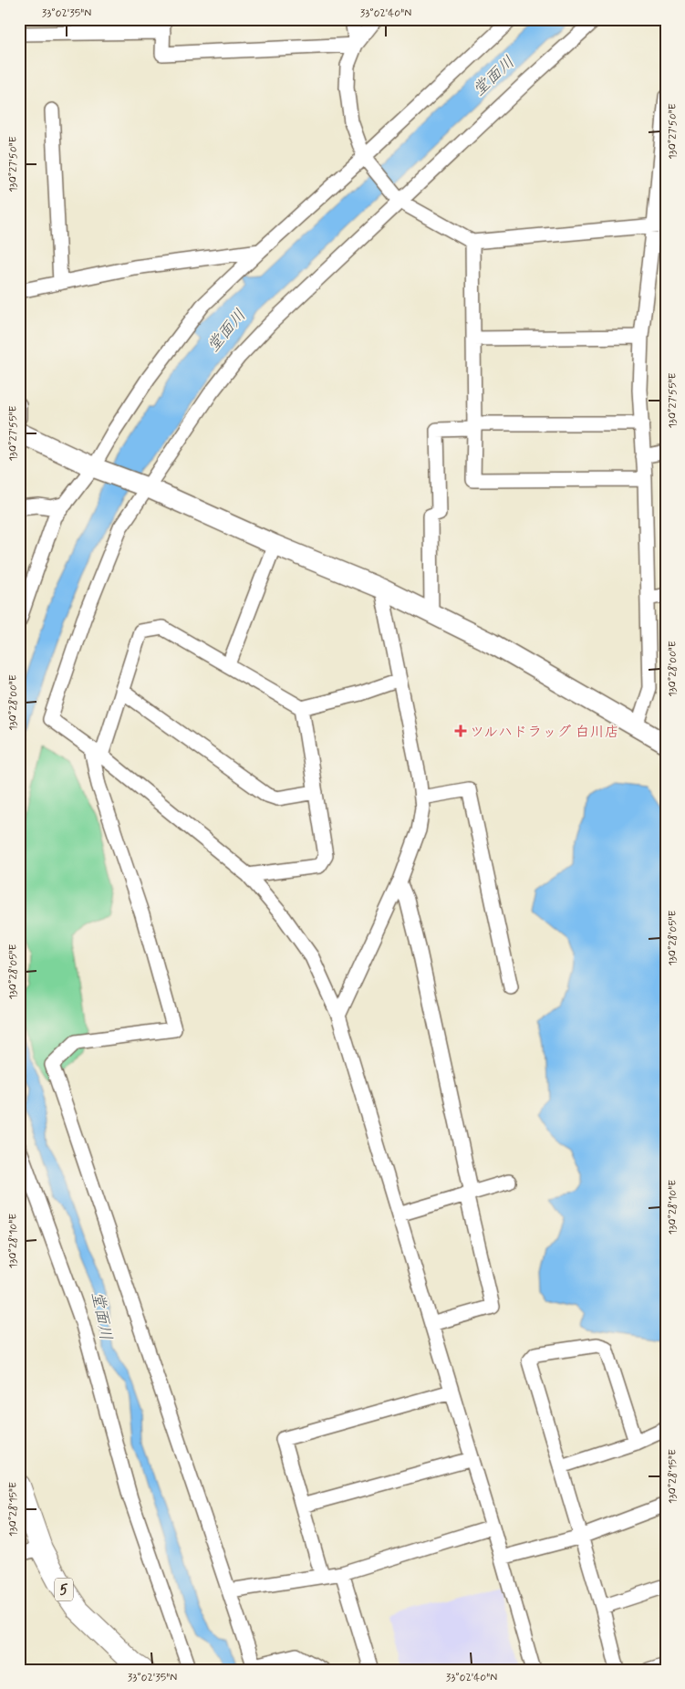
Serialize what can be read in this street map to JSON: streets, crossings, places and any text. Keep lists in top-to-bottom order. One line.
{"streets":{"main road":["5"]},"water":["堂面川"],"places":{"health":["ツルハドラッグ 白川店"]},"coordinates":["33°02'35\"N","33°02'40\"N","130°27'50\"E","130°27'55\"E","130°28'00\"E","130°28'05\"E","130°28'10\"E","130°28'15\"E"]}
